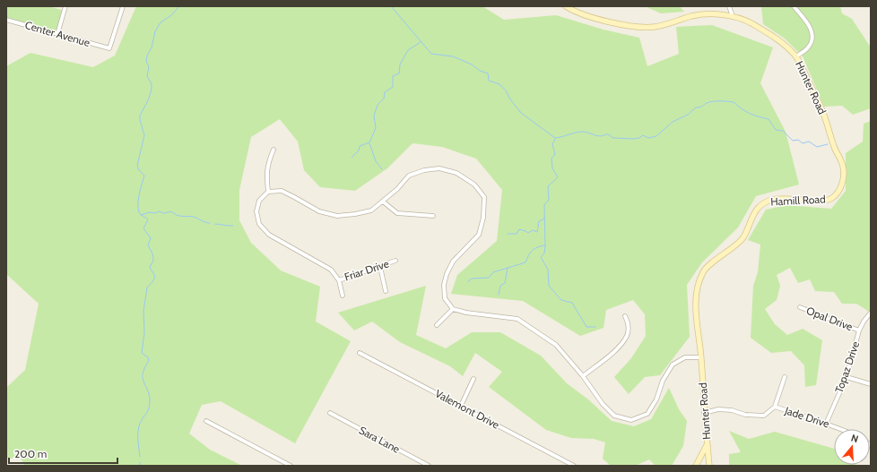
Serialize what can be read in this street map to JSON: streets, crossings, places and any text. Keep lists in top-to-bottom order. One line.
{"streets":{"street":["Center Avenue","Hunter Road","Hamill Road","Friar Drive","Opal Drive","Topaz Drive","Valemont Drive","Jade Drive","Sara Lane"]},"crossings":[["Hunter Road","Hamill Road"],["Opal Drive","Topaz Drive"],["Topaz Drive","Jade Drive"]],"scale_bar":"200 m","north":"top"}
